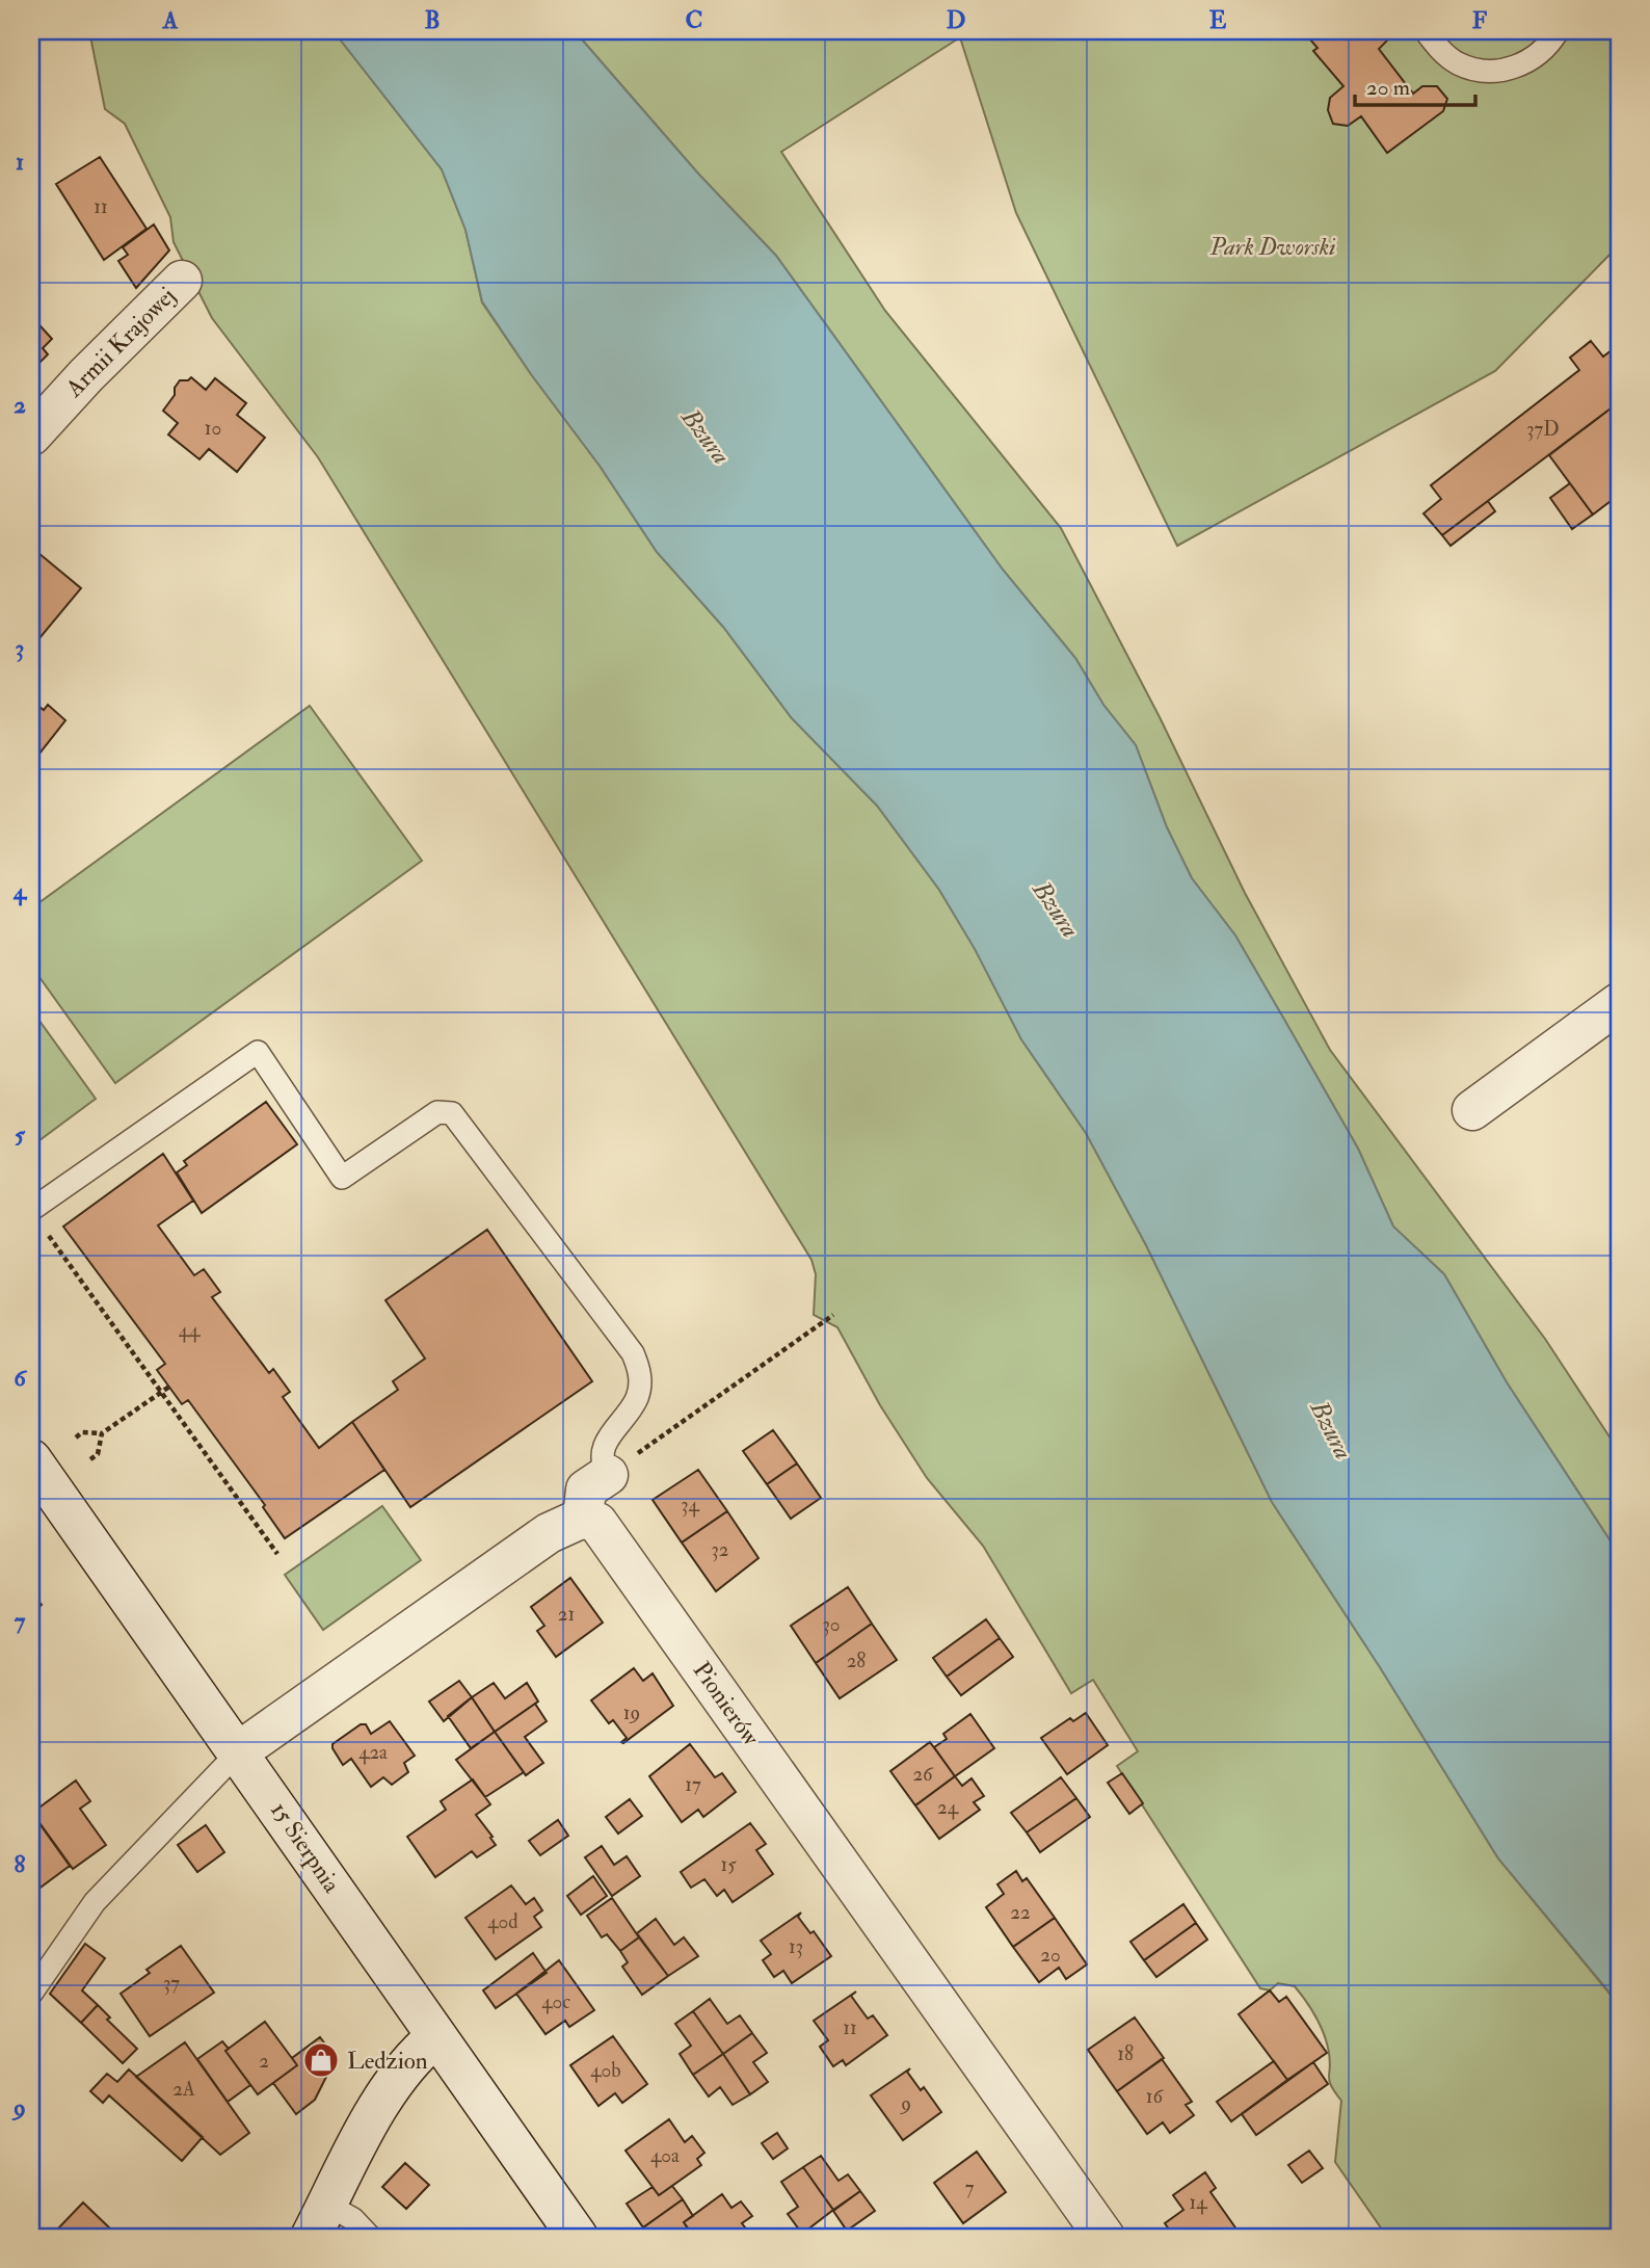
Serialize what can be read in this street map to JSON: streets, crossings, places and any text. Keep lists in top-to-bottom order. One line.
{"streets":{"street":["Armii Krajowej","Pionierów","15 Sierpnia"]},"water":["Bzura"],"parks":["Park Dworski"],"places":{"shop":["Ledzion"]},"house_numbers":["11","10","37D","44","34","32","21","30","28","19","42a","26","17","24","15","22","40d","13","20","37","40c","11","18","2","40b","2A","16","9","40a","7","14"],"scale_bar":"20 m","grid":{"columns":["A","B","C","D","E","F"],"rows":["1","2","3","4","5","6","7","8","9"]}}
